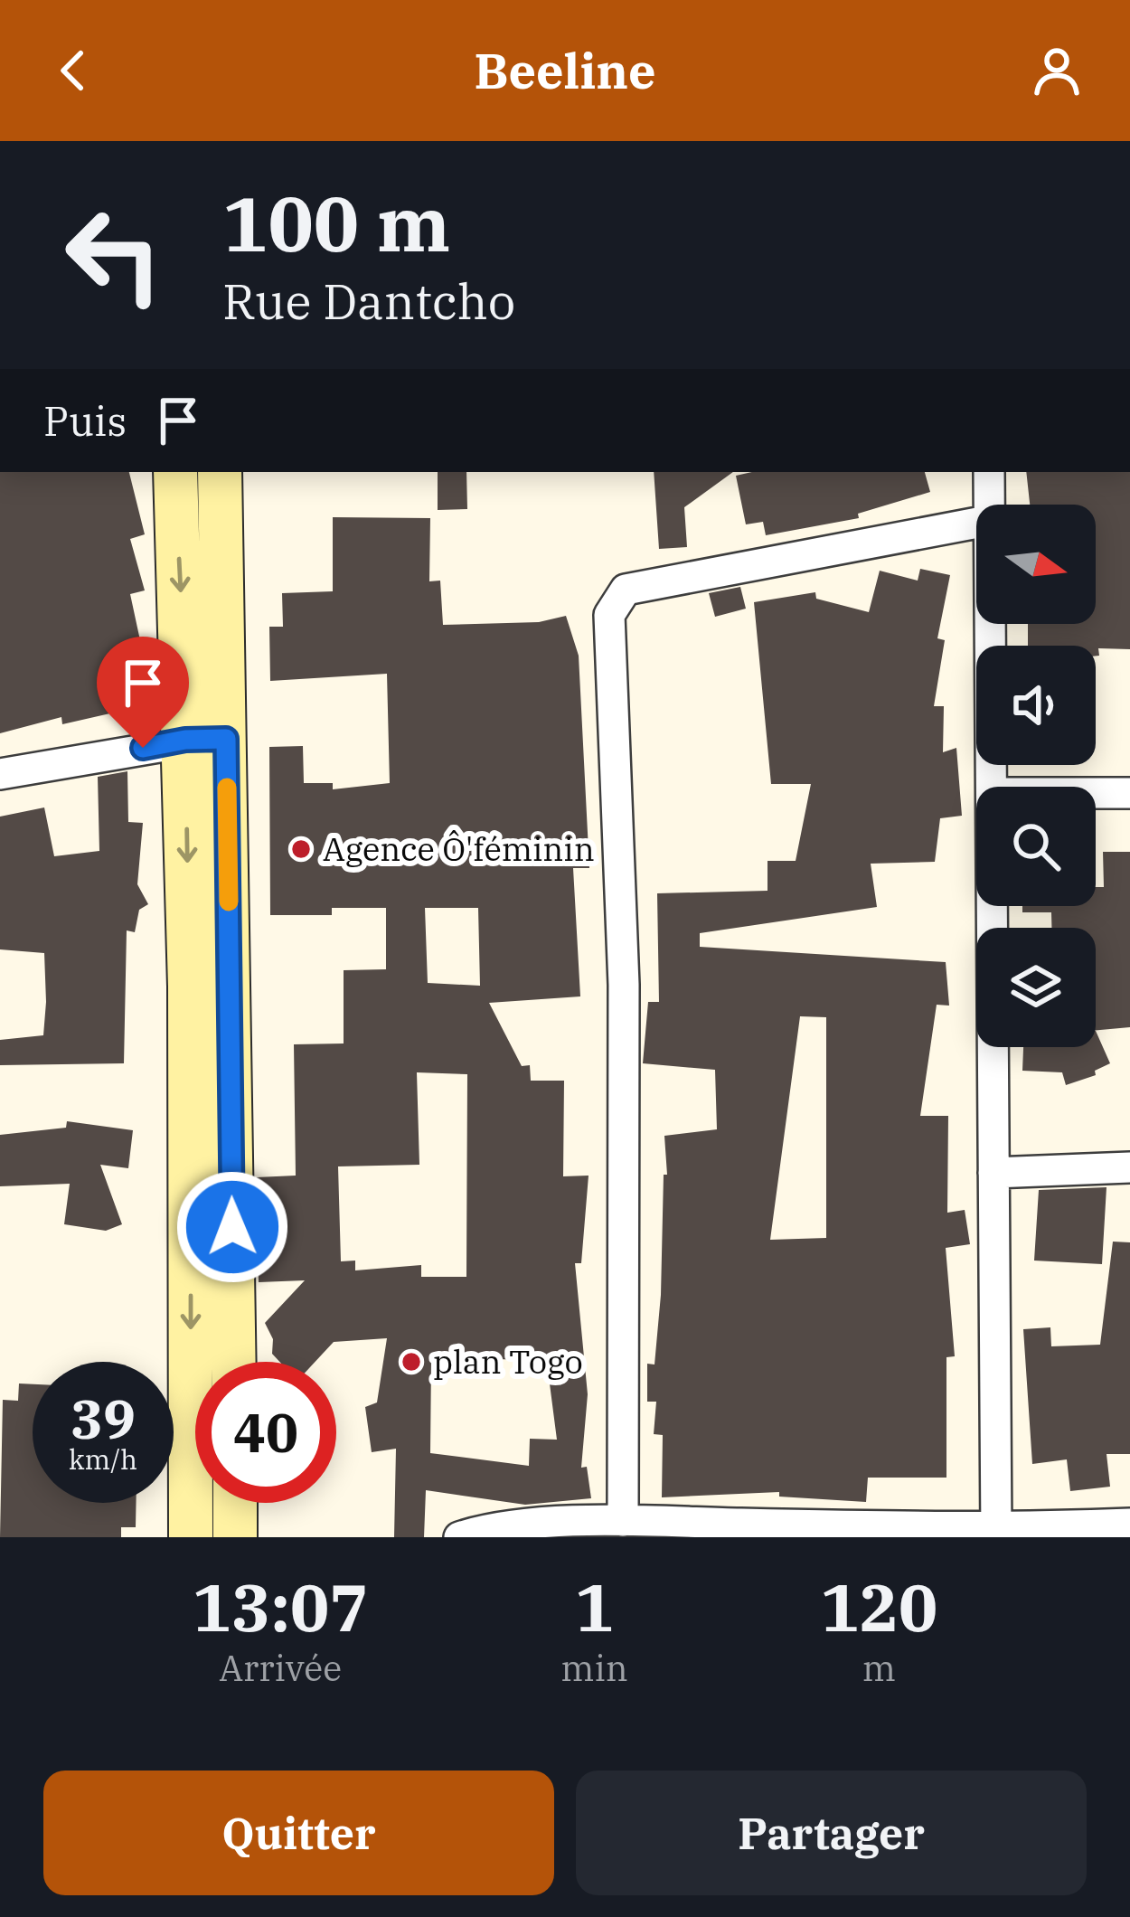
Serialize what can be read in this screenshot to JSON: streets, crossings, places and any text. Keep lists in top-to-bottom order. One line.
{"places":["Agence Ô'féminin","plan Togo"],"north":"right","page":{"header":"Beeline","turn":["100 m","Rue Dantcho"],"then":"Puis","speed":"39 km/h","limit":"40","eta":["13:07","Arrivée","1","min","120","m"],"buttons":["Quitter","Partager"]}}
